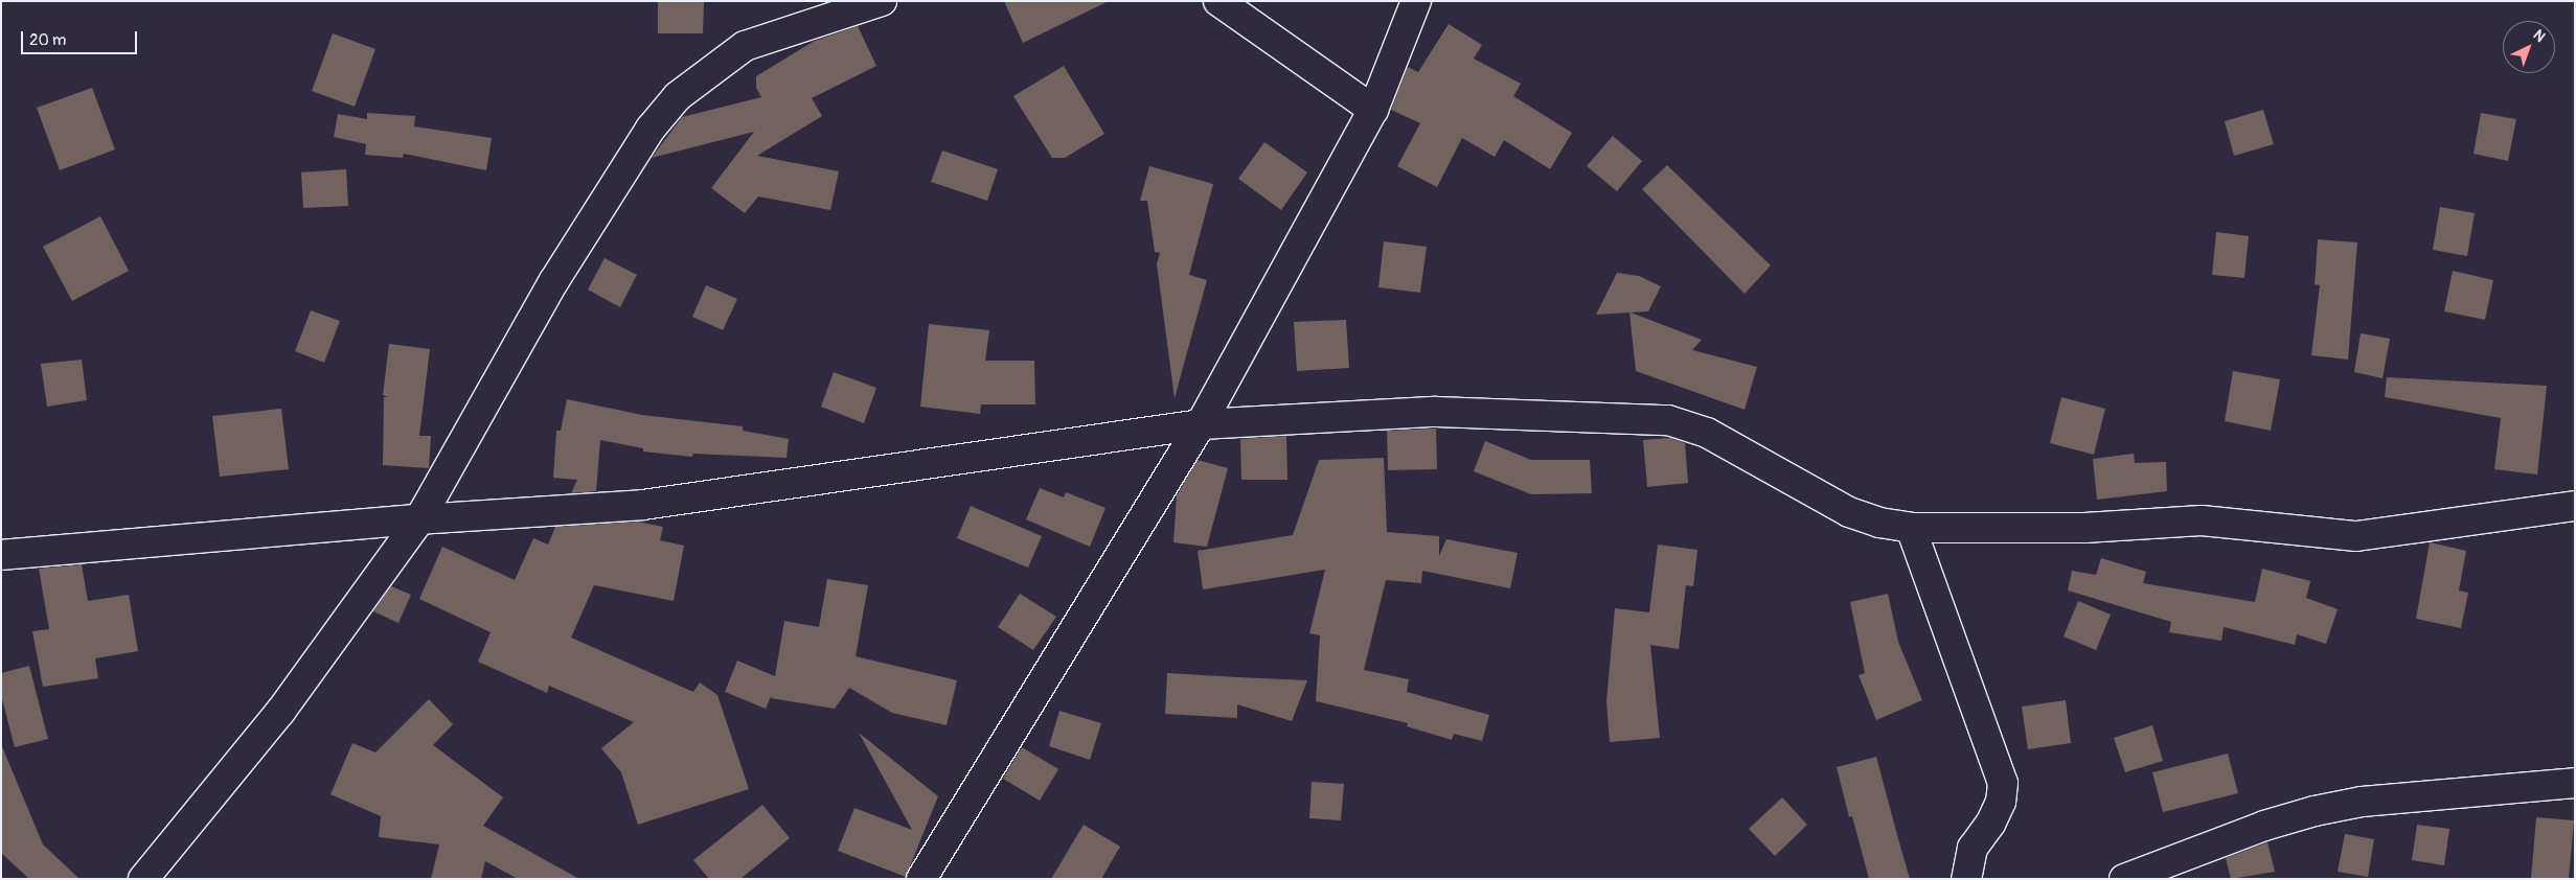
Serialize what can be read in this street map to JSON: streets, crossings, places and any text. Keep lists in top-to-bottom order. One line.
{"scale_bar":"20 m","north":"top right"}
